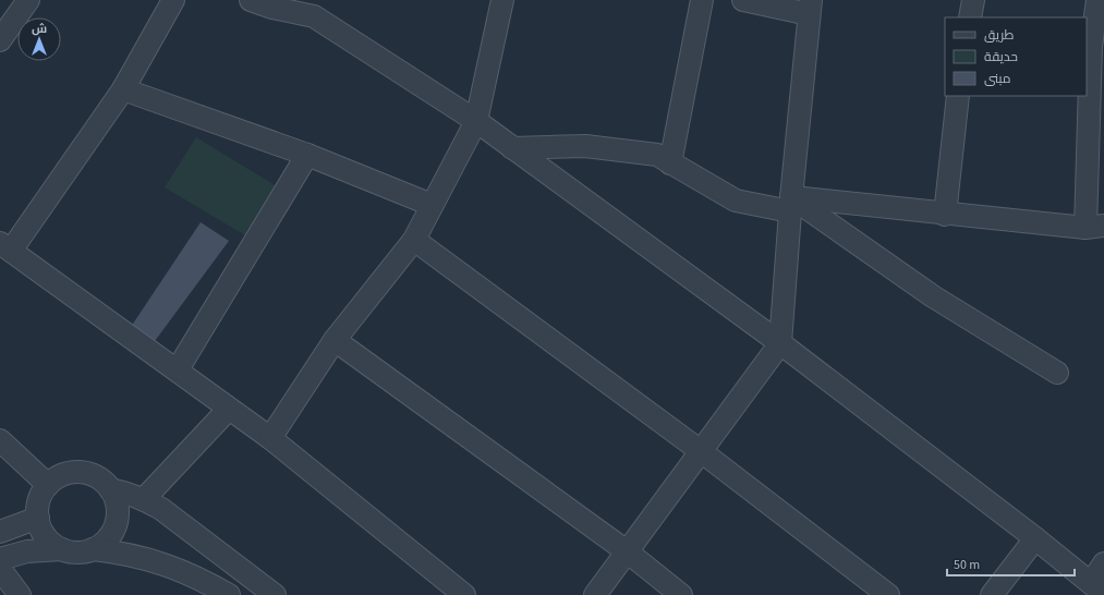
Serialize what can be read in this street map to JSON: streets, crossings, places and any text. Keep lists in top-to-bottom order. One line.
{"legend":["طريق","حديقة","مبنى"],"scale_bar":"50 m","north":"top"}
